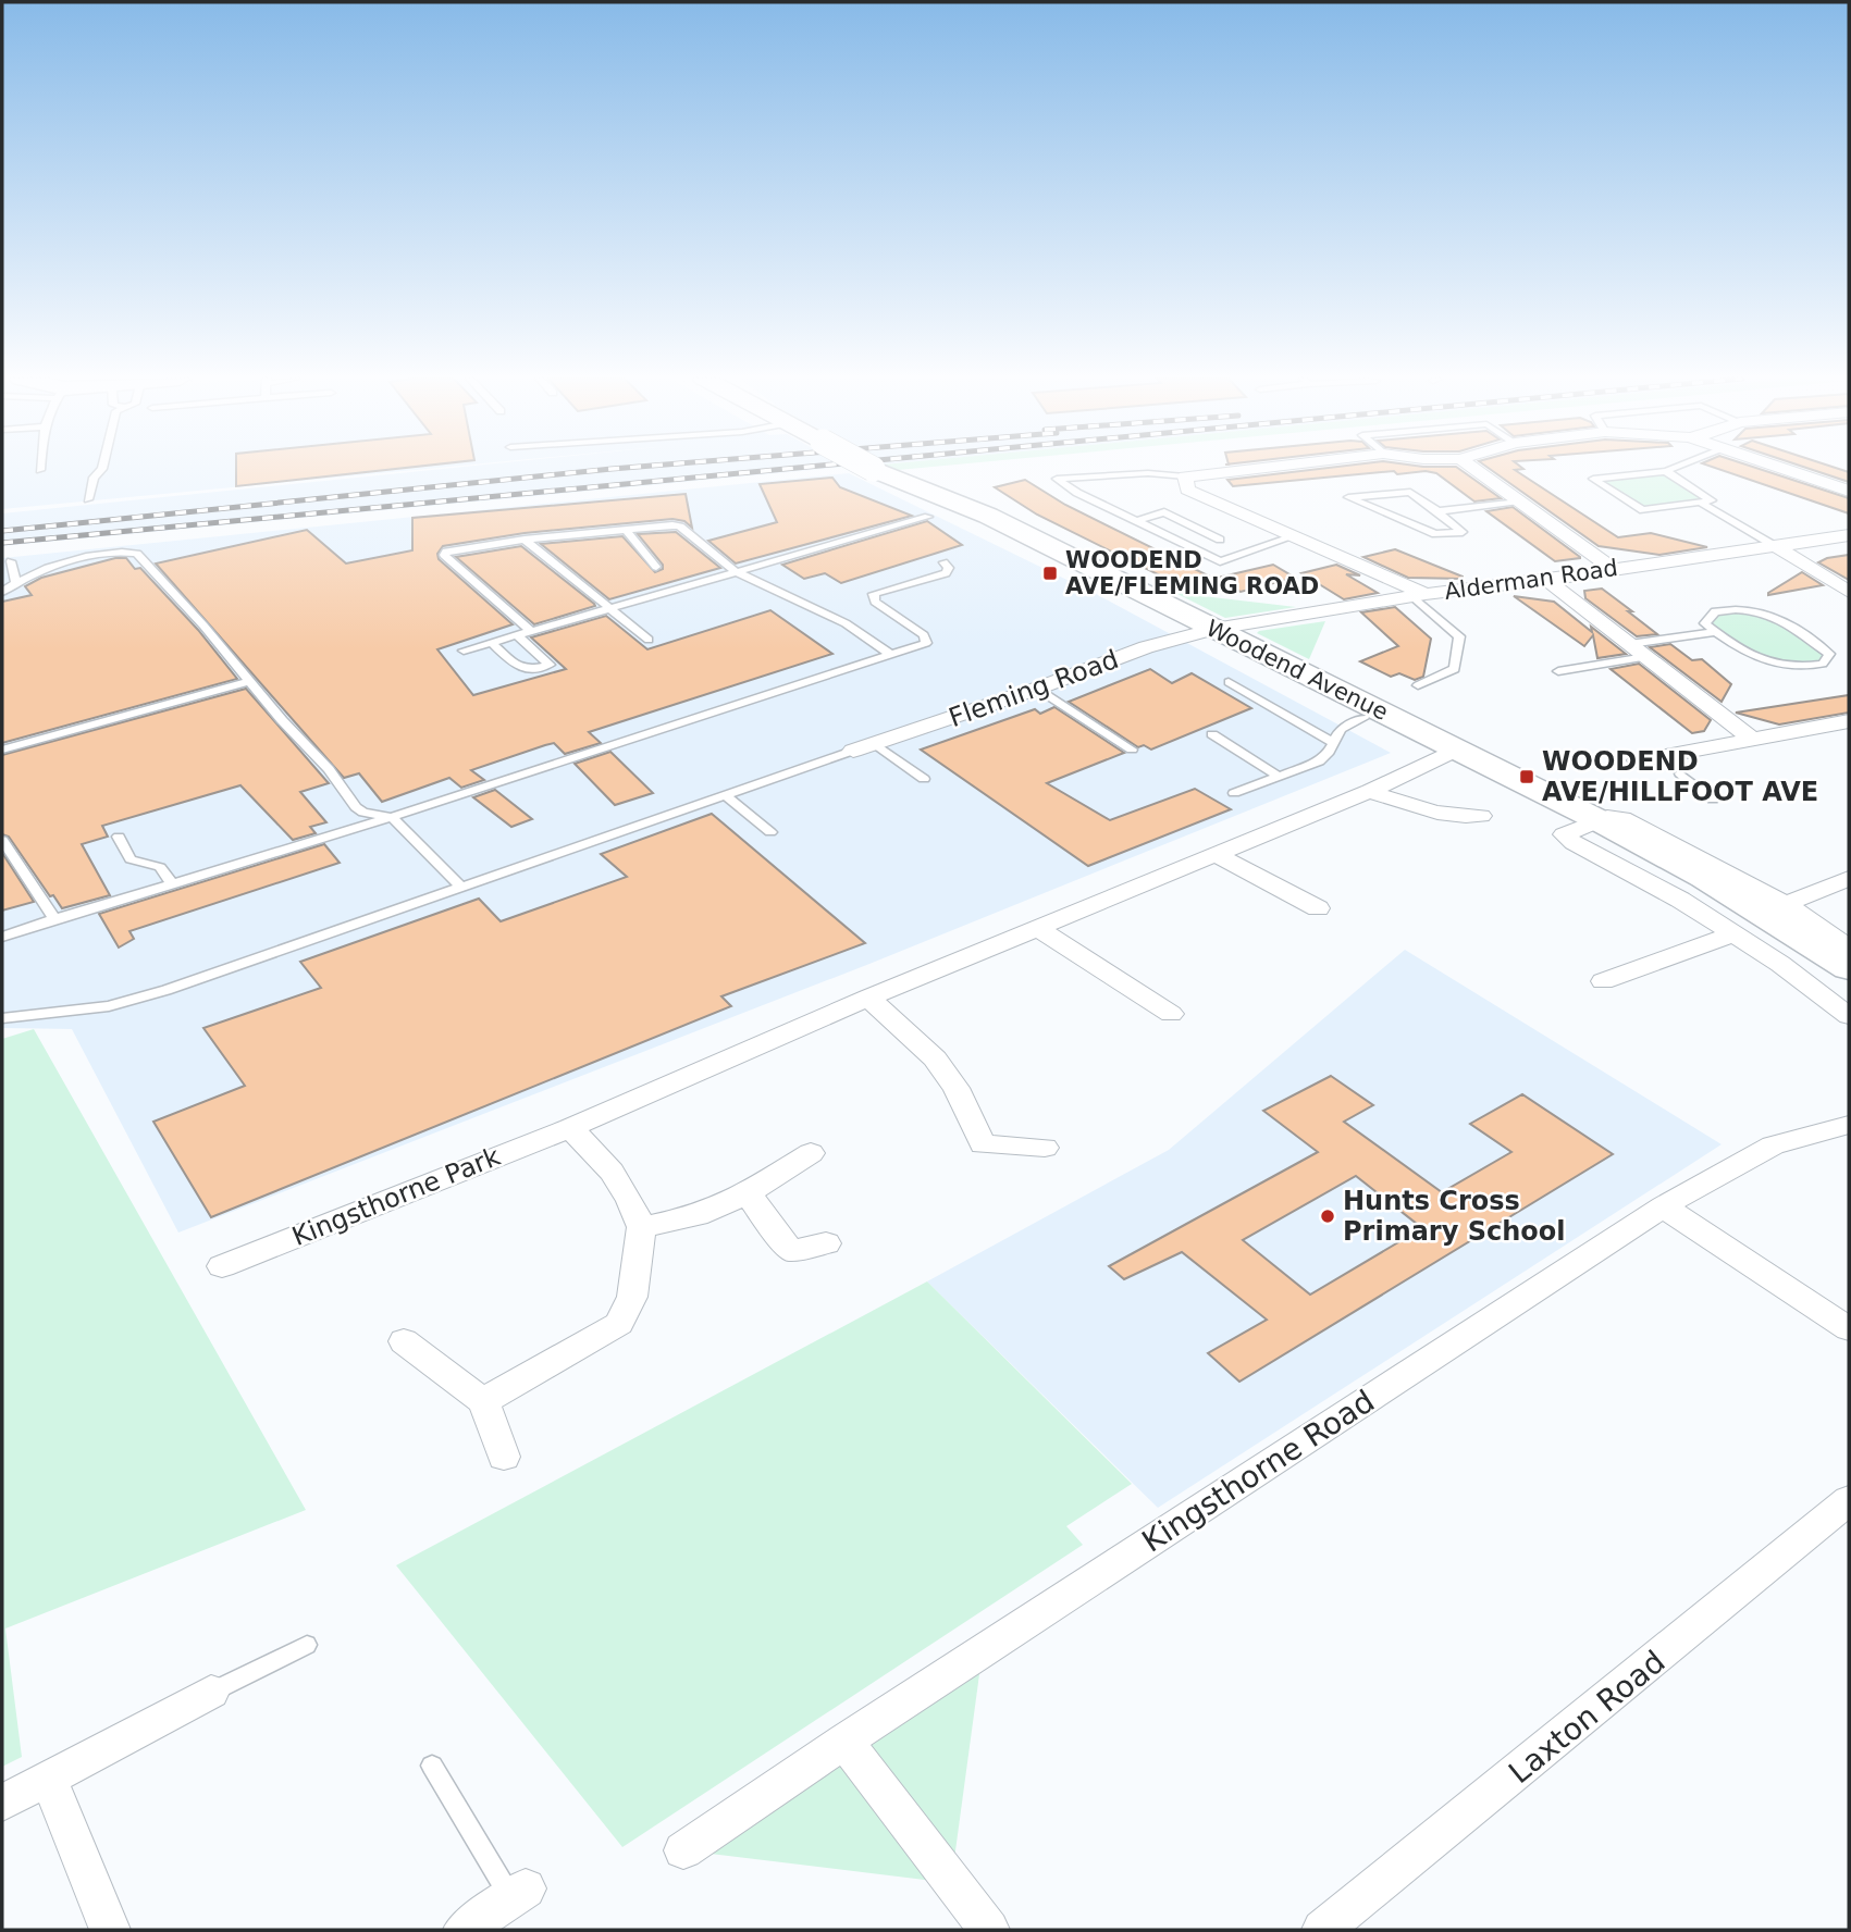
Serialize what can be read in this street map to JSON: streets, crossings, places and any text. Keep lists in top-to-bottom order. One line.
{"streets":{"street":["Alderman Road","Woodend Avenue","Fleming Road","Kingsthorne Park","Kingsthorne Road","Laxton Road"]},"crossings":[["Alderman Road","Woodend Avenue"],["Alderman Road","Fleming Road"],["Woodend Avenue","Fleming Road"],["Woodend Avenue","Kingsthorne Park"]],"places":{"transit":["WOODEND AVE/FLEMING ROAD","WOODEND AVE/HILLFOOT AVE"],"other":["Hunts Cross Primary School"]}}
